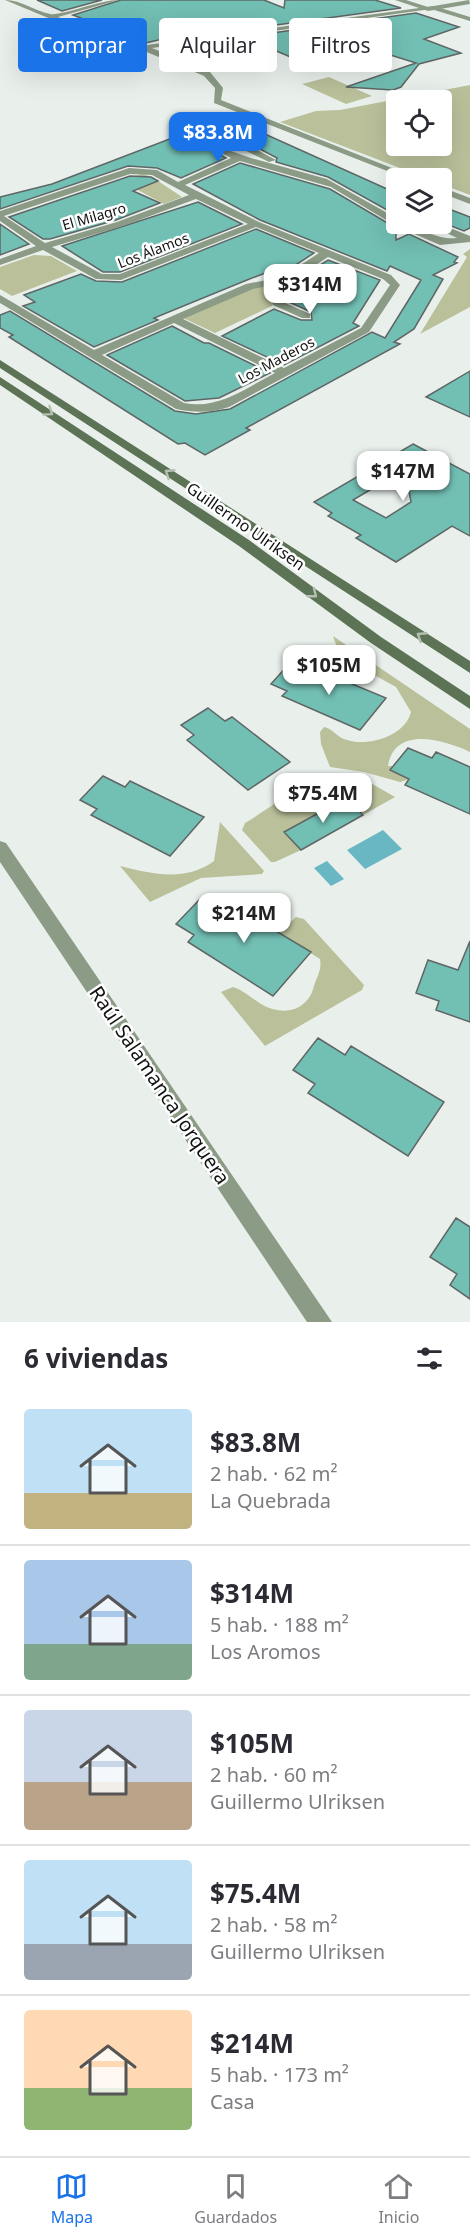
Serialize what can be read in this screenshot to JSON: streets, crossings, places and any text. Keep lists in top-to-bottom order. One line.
{"streets":{"main road":["Guillermo Ulriksen"],"street":["El Milagro","Los Álamos","Los Maderos","Raúl Salamanca Jorquera"]},"crossings":[["El Milagro","Los Álamos"],["El Milagro","Los Maderos"],["Los Álamos","Los Maderos"]],"page":{"chip":["Comprar","Alquilar","Filtros"],"price":["$83.8M","$314M","$147M","$105M","$75.4M","$214M"],"heading":"6 viviendas","list":[{"name":"$83.8M","note":"2 hab. · 62 m² · La Quebrada"},{"name":"$314M","note":"5 hab. · 188 m² · Los Aromos"},{"name":"$105M","note":"2 hab. · 60 m² · Guillermo Ulriksen"},{"name":"$75.4M","note":"2 hab. · 58 m² · Guillermo Ulriksen"},{"name":"$214M","note":"5 hab. · 173 m² · Casa"}],"tabs":["Mapa","Guardados","Inicio"]}}
